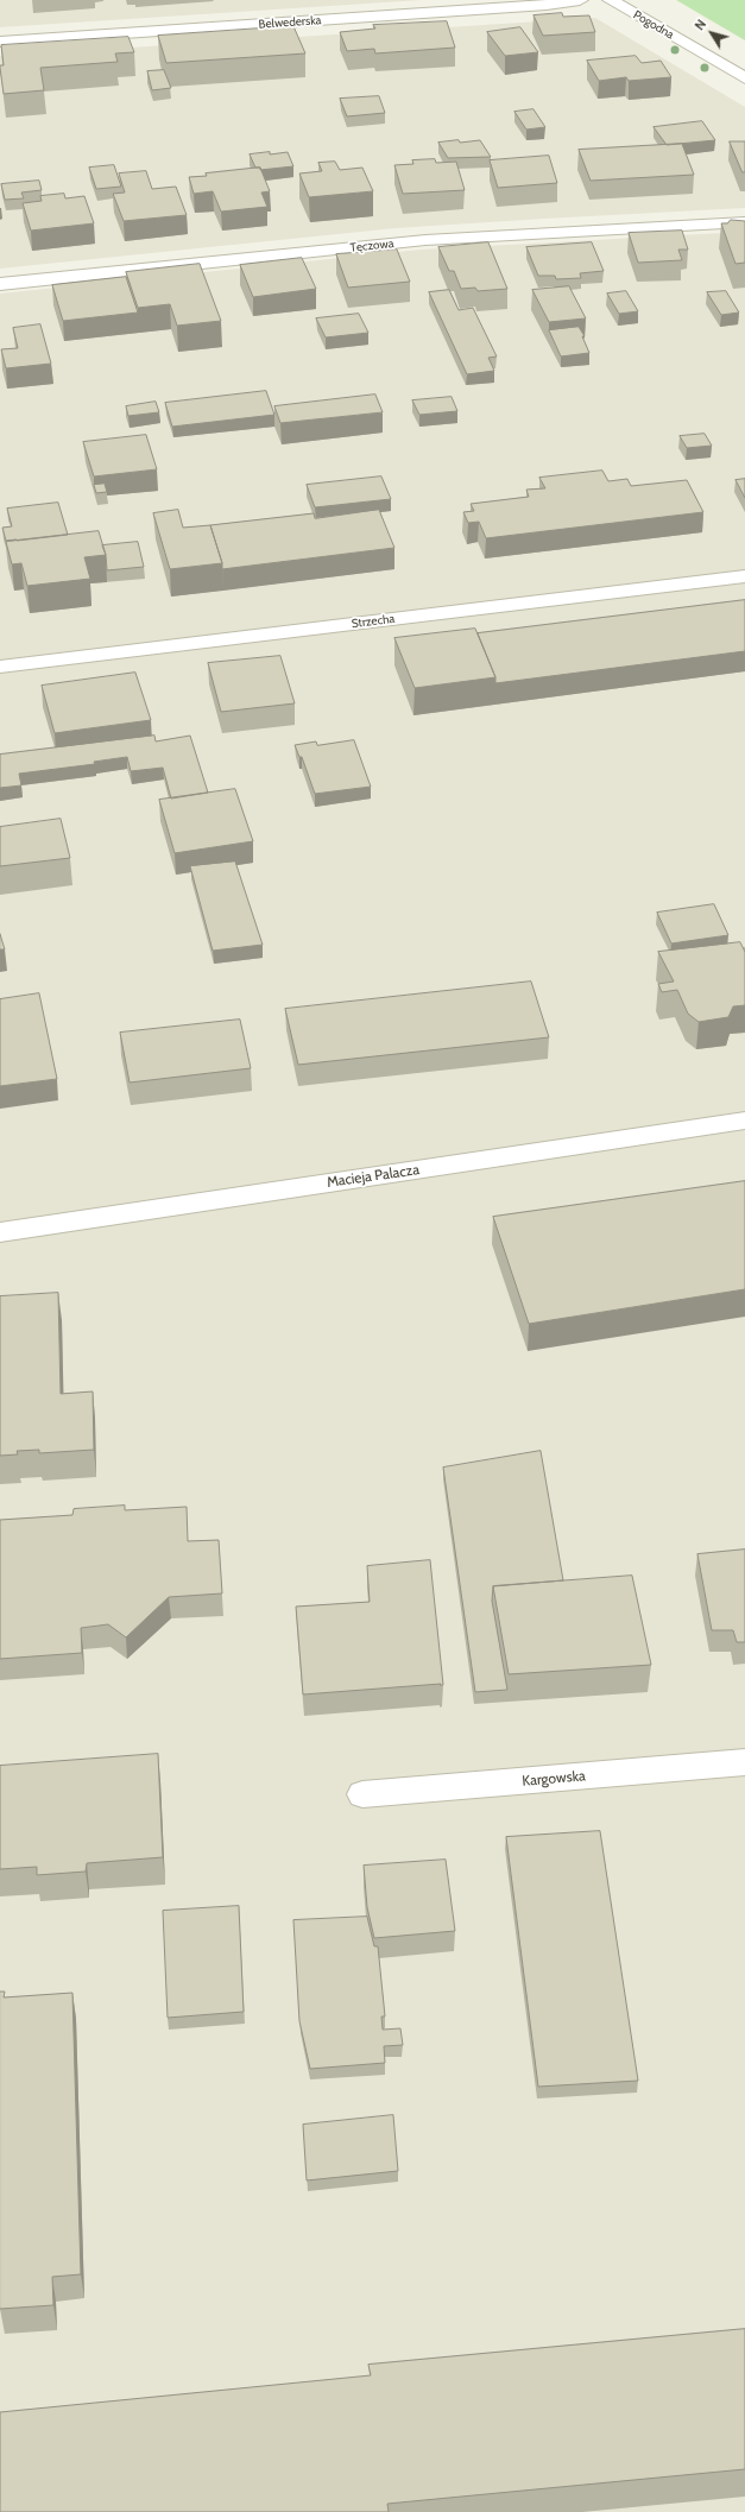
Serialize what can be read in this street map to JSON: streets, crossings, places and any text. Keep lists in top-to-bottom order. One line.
{"streets":{"street":["Belwederska","Pogodna","Tęczowa","Strzecha","Macieja Palacza","Kargowska"]},"north":"top left"}
